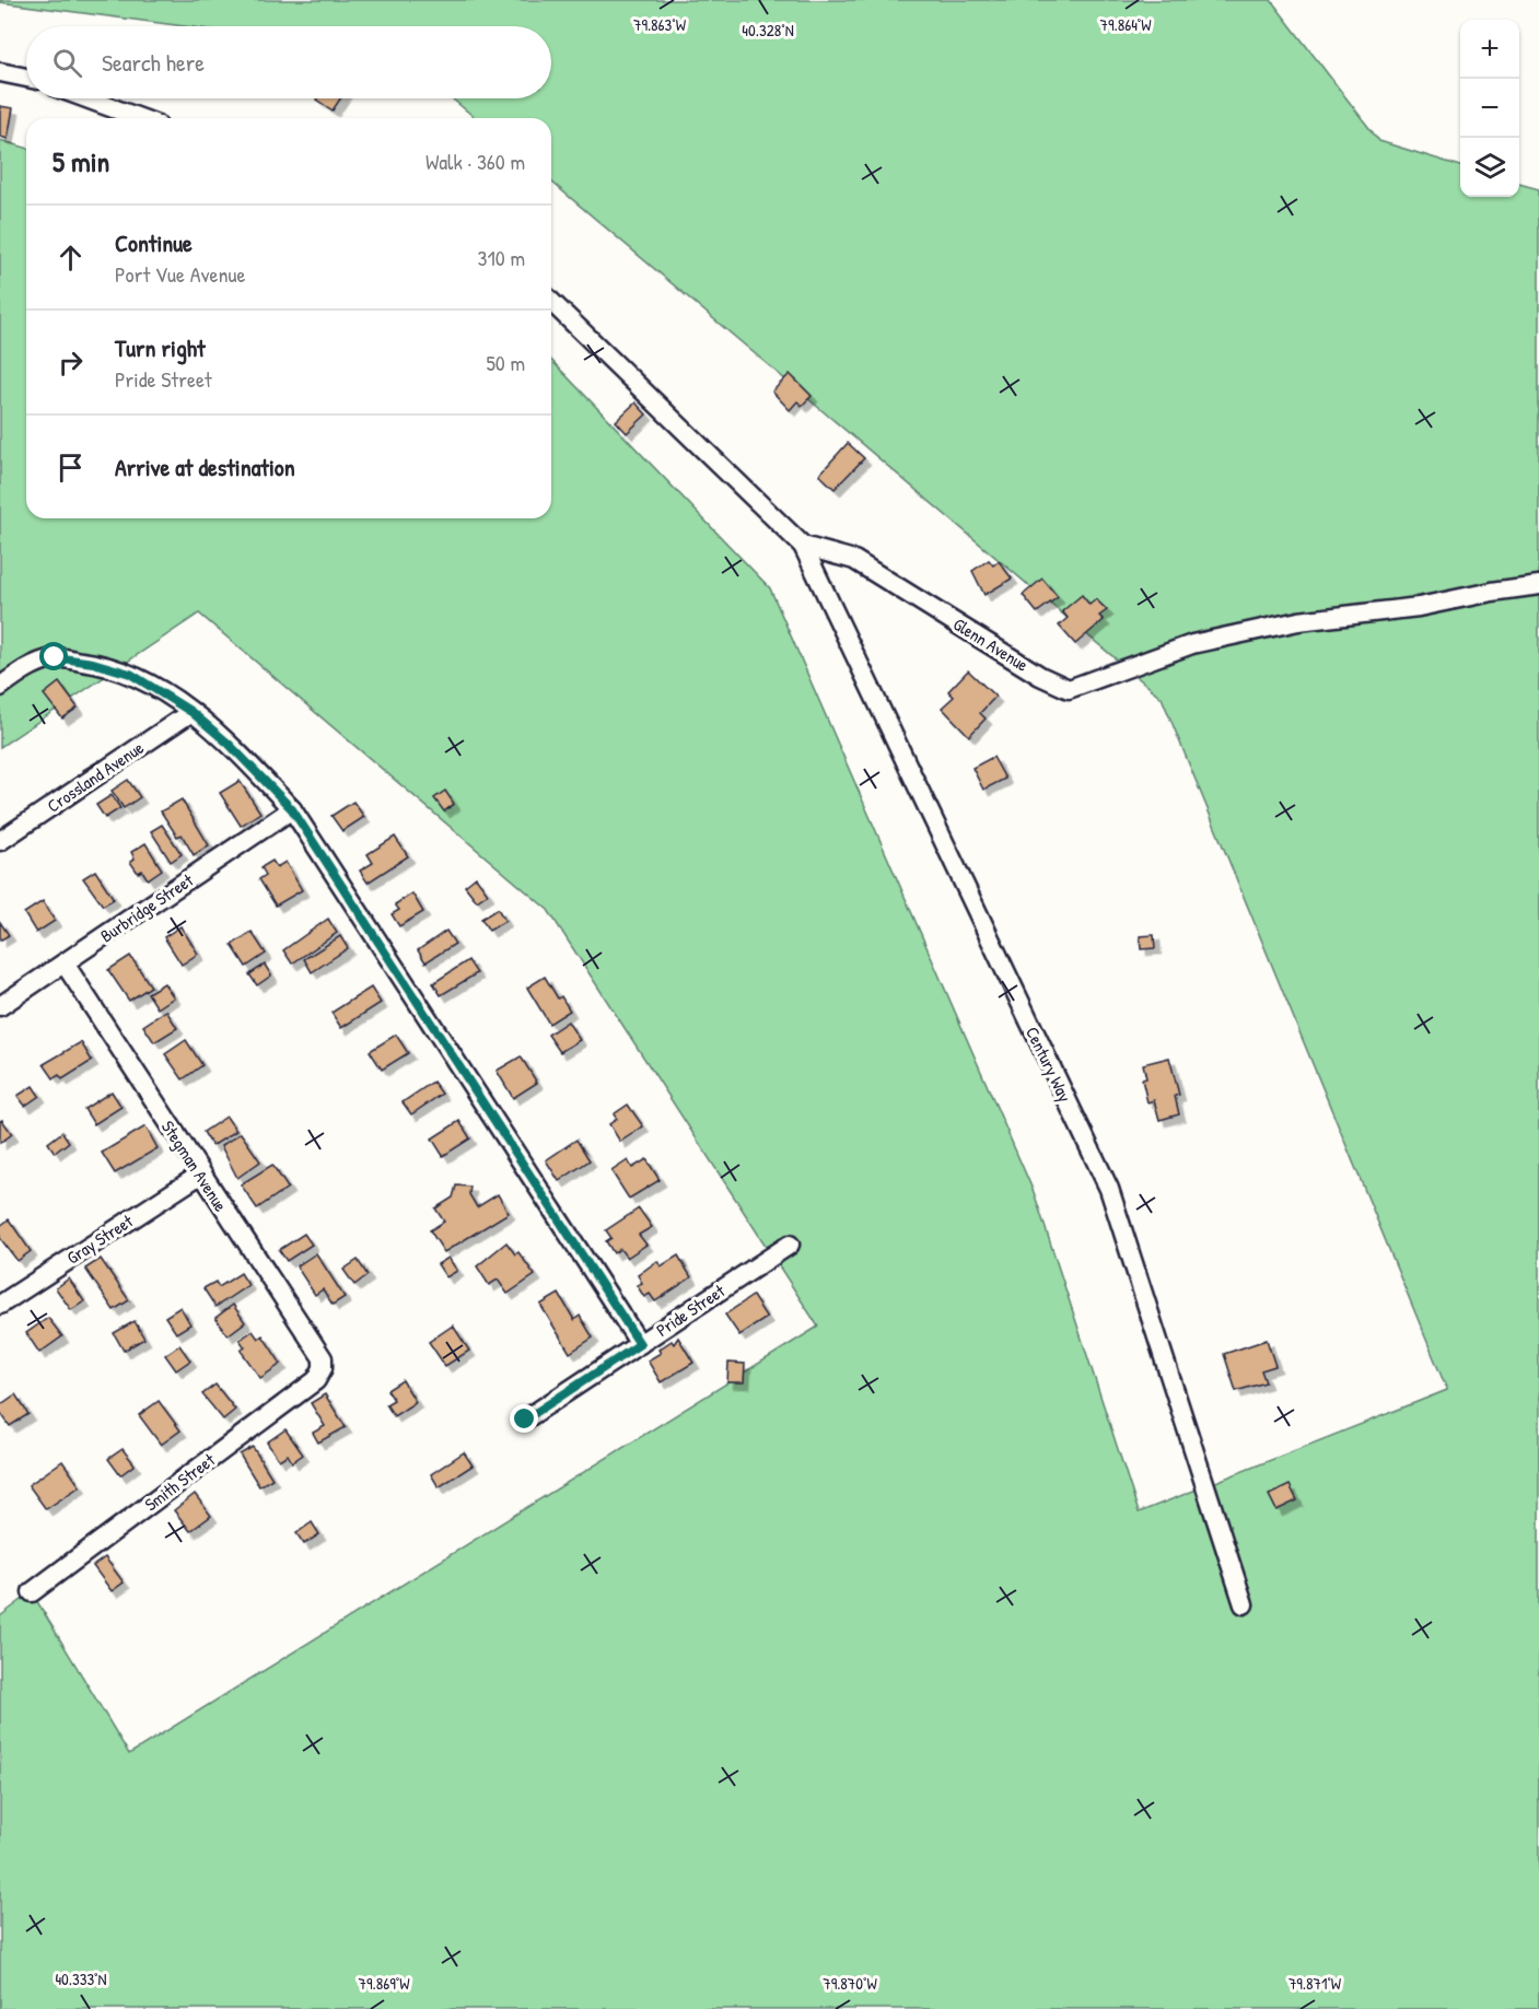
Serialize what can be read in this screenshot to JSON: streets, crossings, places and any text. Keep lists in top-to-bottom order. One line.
{"streets":{"street":["Glenn Avenue","Crossland Avenue","Burbridge Street","Century Way","Stegman Avenue","Gray Street","Pride Street","Smith Street"]},"crossings":[["Glenn Avenue","Century Way"],["Burbridge Street","Stegman Avenue"],["Stegman Avenue","Gray Street"],["Stegman Avenue","Smith Street"]],"page":{"map_buttons":["+","−"],"search":"Search here","heading":["5 min","Walk · 360 m"],"list":[["Continue","Port Vue Avenue","310 m"],["Turn right","Pride Street","50 m"],"Arrive at destination"]},"coordinates":["79.863°W","79.864°W","40.328°N","40.333°N","79.869°W","79.870°W","79.871°W"]}
